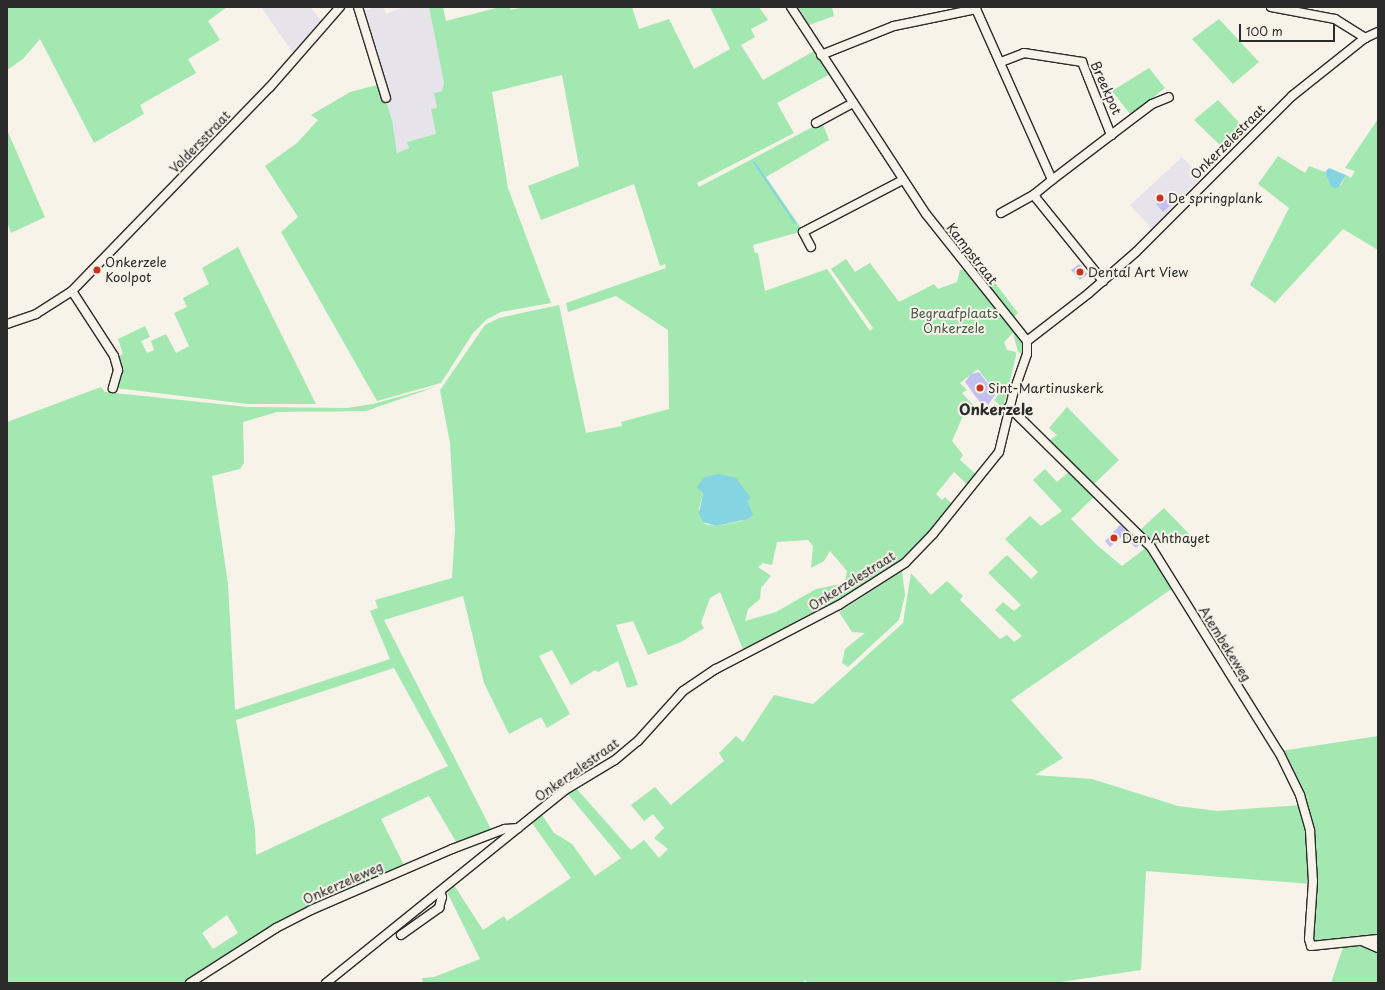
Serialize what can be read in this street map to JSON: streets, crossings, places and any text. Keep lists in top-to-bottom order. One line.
{"streets":{"street":["Breekpot","Voldersstraat","Onkerzelestraat","Kampstraat","Atembekeweg","Onkerzeleweg"]},"crossings":[["Onkerzelestraat","Kampstraat"],["Onkerzelestraat","Atembekeweg"],["Onkerzelestraat","Onkerzeleweg"]],"districts":["Onkerzele"],"parks":["Begraafplaats Onkerzele"],"places":["De springplank","Onkerzele Koolpot","Dental Art View","Sint-Martinuskerk","Den Ahthayet"],"scale_bar":"100 m"}
